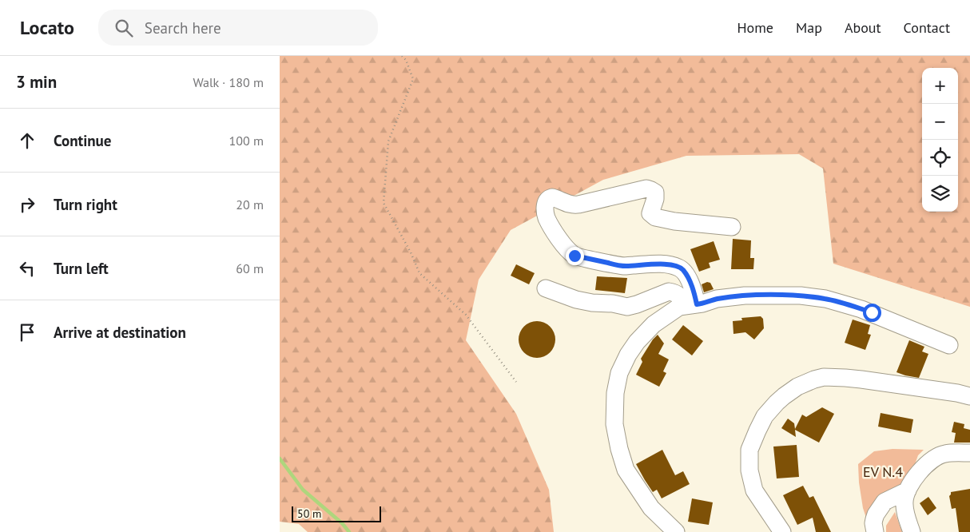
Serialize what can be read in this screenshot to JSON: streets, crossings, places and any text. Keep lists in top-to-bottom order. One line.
{"parks":["EV N.4"],"scale_bar":"50 m","page":{"header":"Locato","search":"Search here","nav":["Home","Map","About","Contact"],"heading":["3 min","Walk · 180 m"],"map_buttons":["+","−"],"list":[["Continue","100 m"],["Turn right","20 m"],["Turn left","60 m"],"Arrive at destination"],"scale":"50 m"}}
